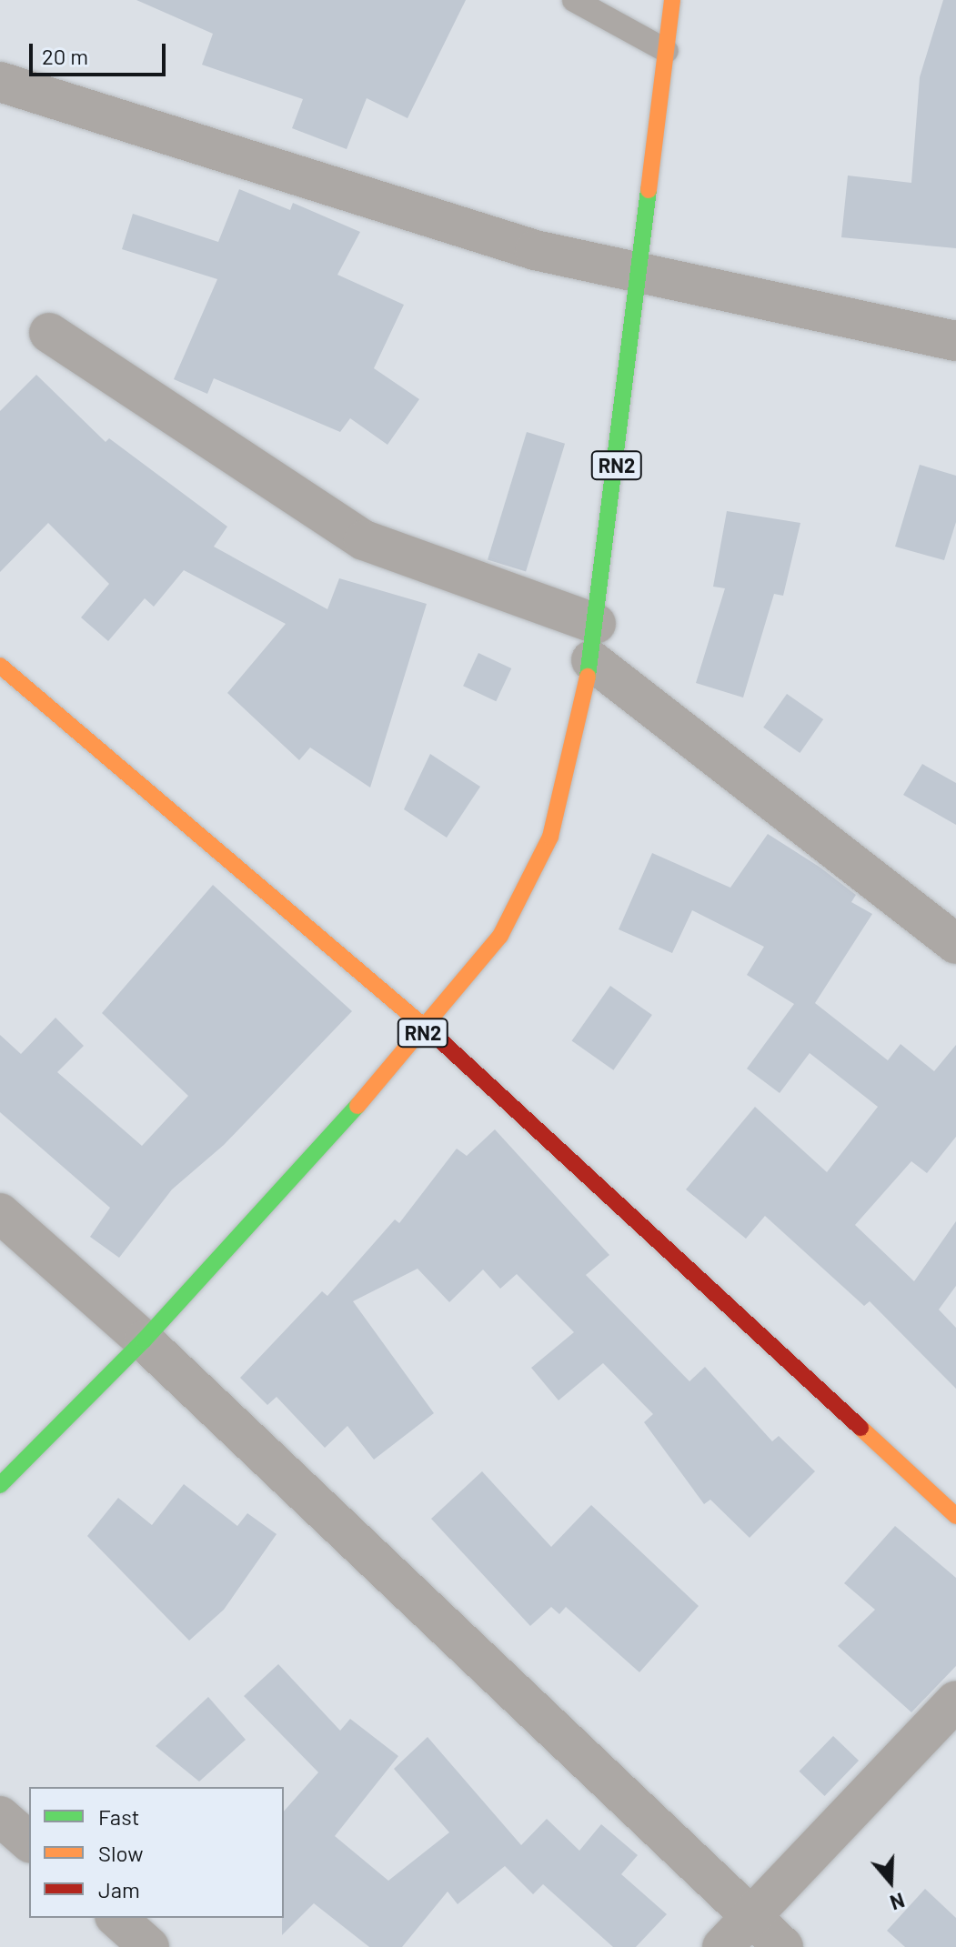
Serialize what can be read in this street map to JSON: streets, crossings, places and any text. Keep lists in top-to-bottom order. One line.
{"streets":{"main road":["RN2"]},"legend":["Fast","Slow","Jam"],"scale_bar":"20 m","north":"bottom"}
